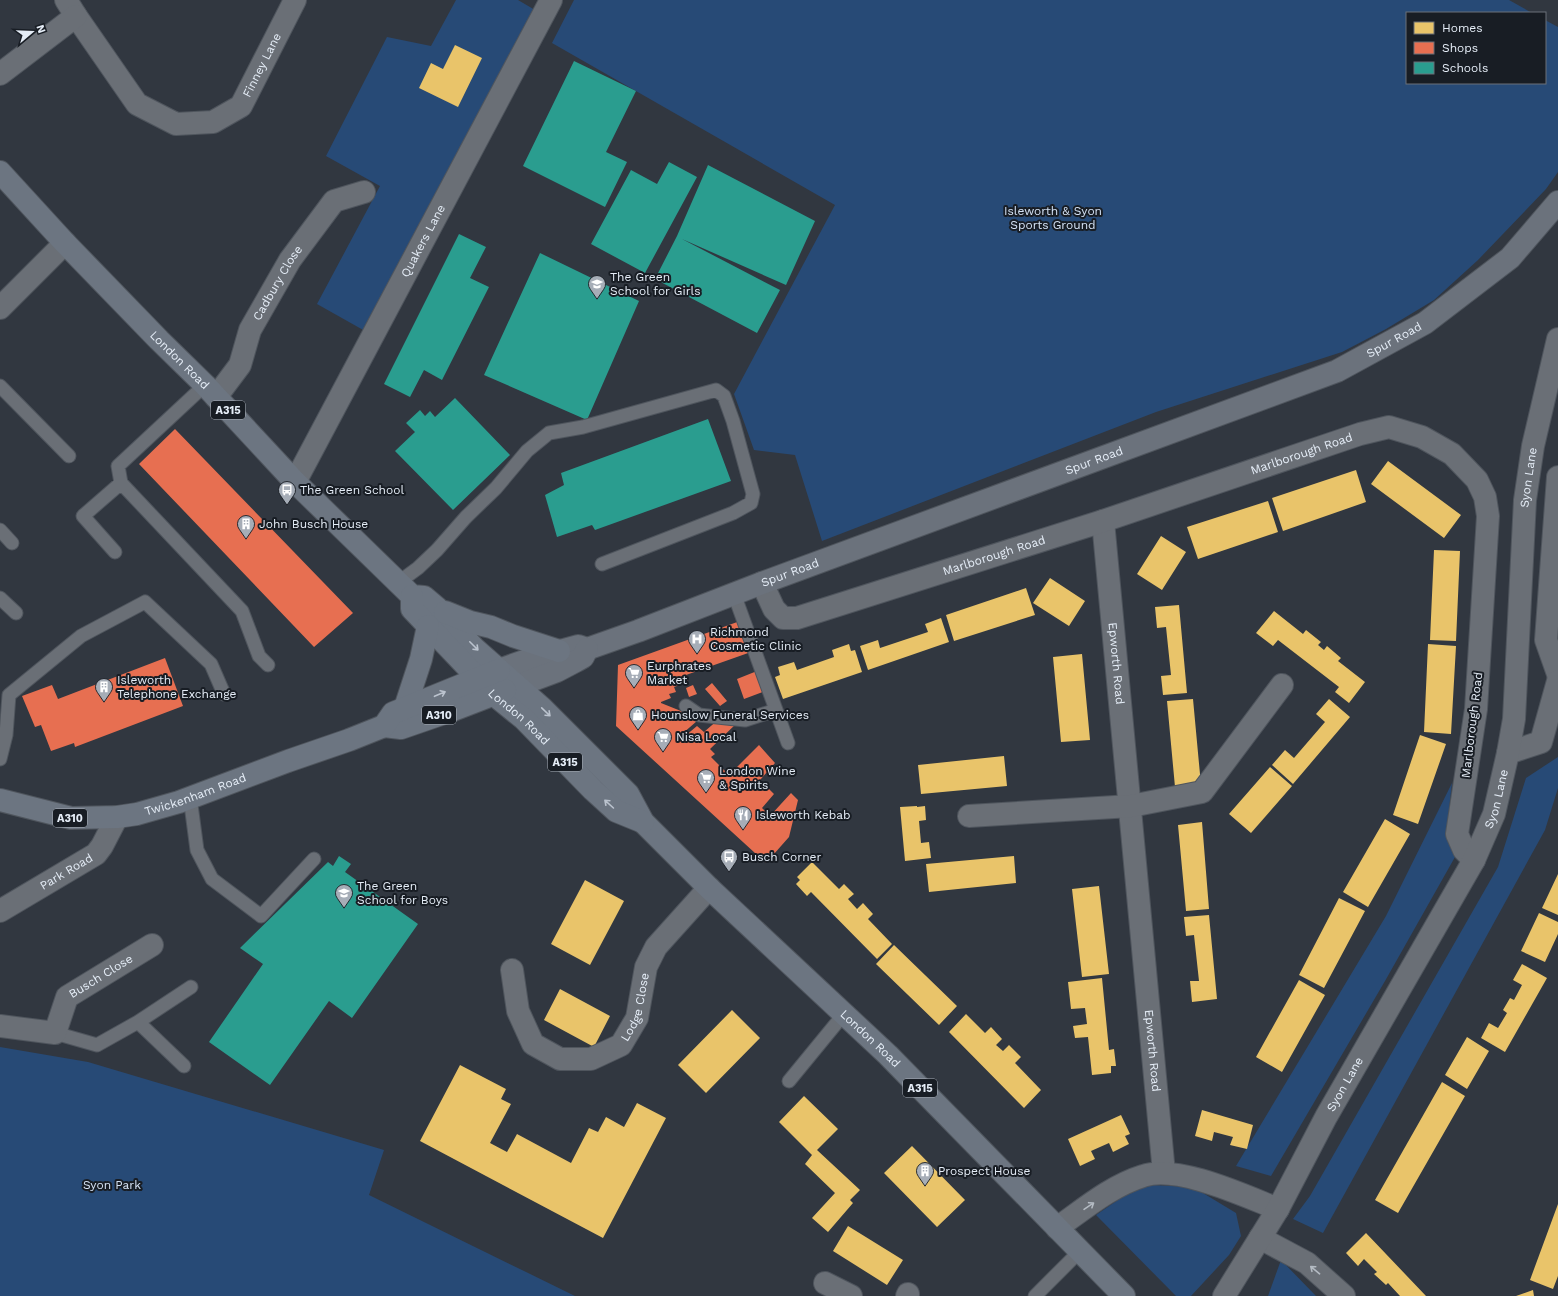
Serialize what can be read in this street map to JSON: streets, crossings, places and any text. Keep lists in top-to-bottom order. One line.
{"streets":{"main road":["Spur Road","London Road","A315","A310","Twickenham Road"],"street":["Finney Lane","Quakers Lane","Cadbury Close","Marlborough Road","Syon Lane","Epworth Road","Park Road","Busch Close","Lodge Close"]},"crossings":[["Quakers Lane","London Road"],["Cadbury Close","London Road"],["Spur Road","London Road"],["Spur Road","Marlborough Road"],["Spur Road","A310"],["London Road","A310"],["London Road","Twickenham Road"],["London Road","Lodge Close"],["Marlborough Road","Syon Lane"],["Marlborough Road","Epworth Road"],["A310","Twickenham Road"],["Twickenham Road","Park Road"]],"parks":["Isleworth & Syon Sports Ground","Syon Park"],"places":{"school or university":["The Green School for Girls","The Green School for Boys"],"bus stop":["The Green School","Busch Corner"],"building":["John Busch House","Isleworth Telephone Exchange","Prospect House"],"hospital":["Richmond Cosmetic Clinic"],"supermarket":["Eurphrates Market","Nisa Local","London Wine & Spirits"],"shop":["Hounslow Funeral Services"],"restaurant":["Isleworth Kebab"]},"legend":["Homes","Shops","Schools"],"north":"right"}
